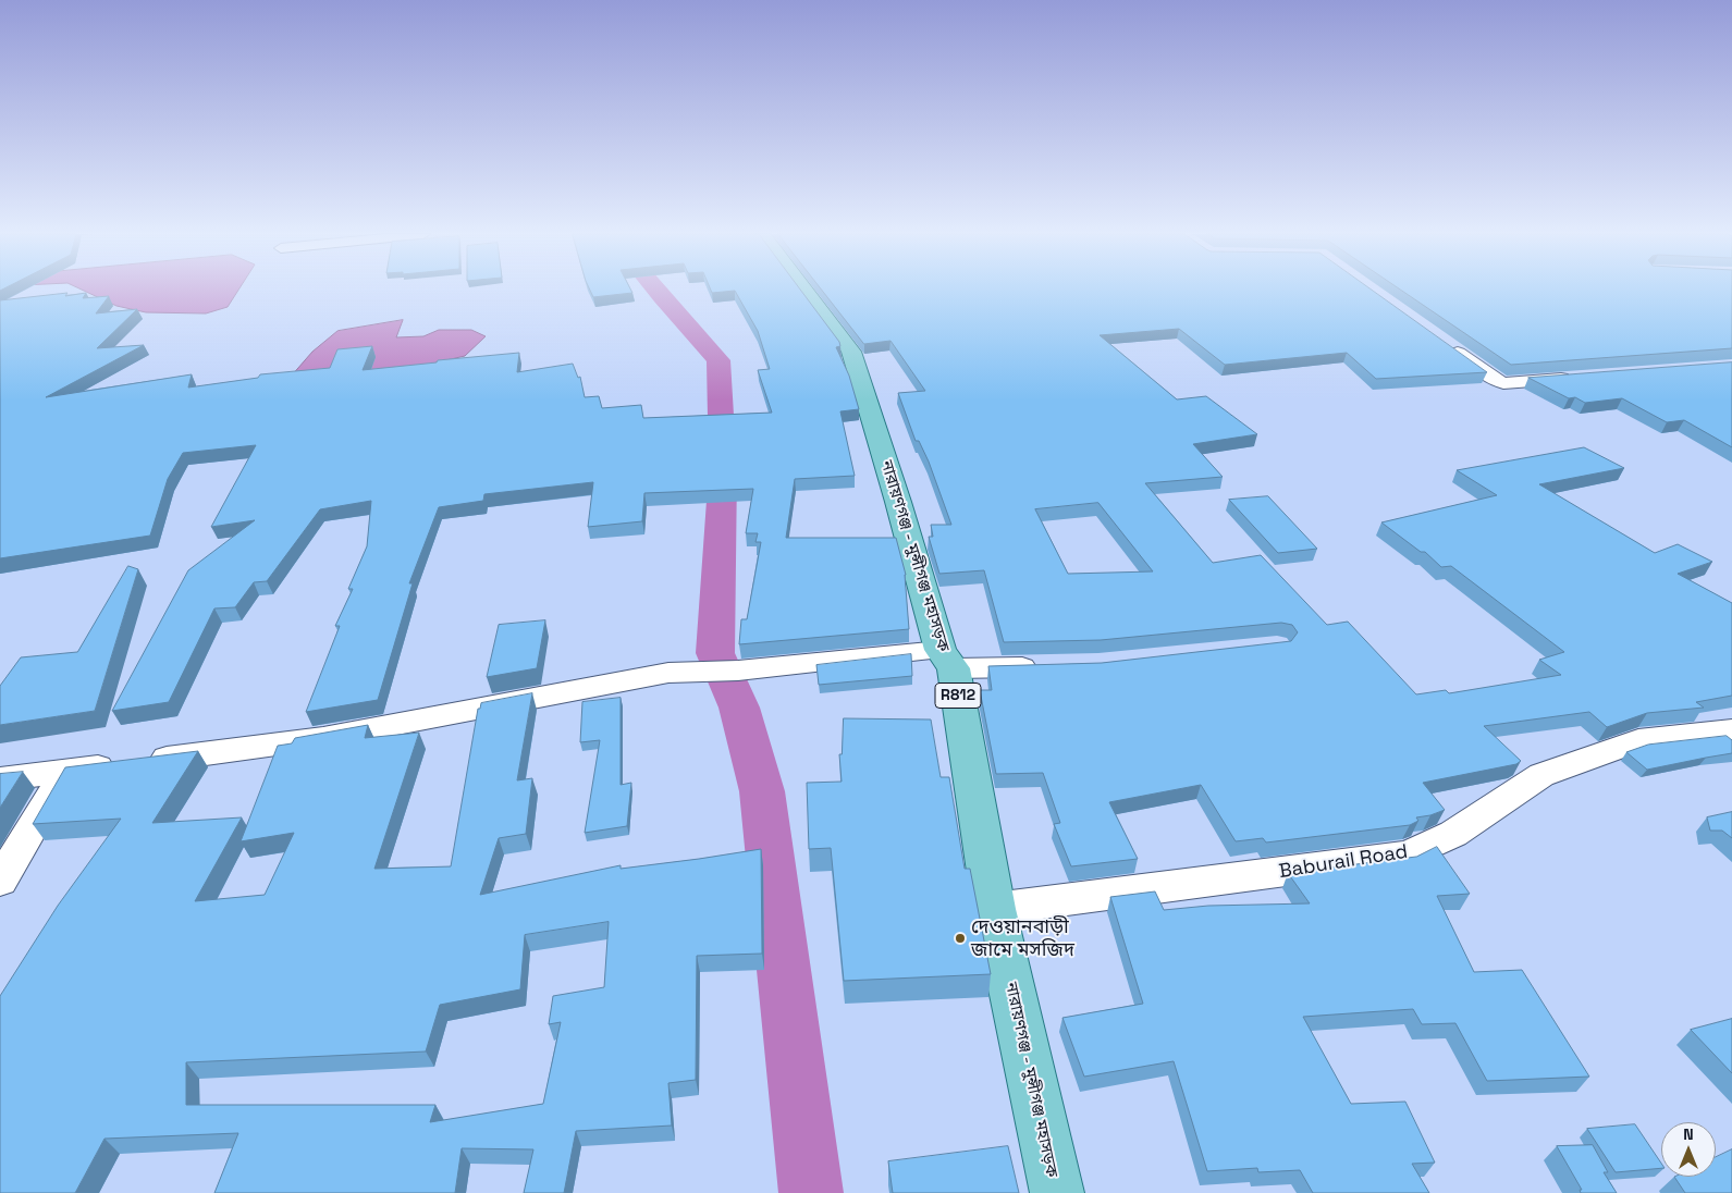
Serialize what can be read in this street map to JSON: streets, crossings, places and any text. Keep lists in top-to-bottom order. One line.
{"streets":{"main road":["নারায়ণগঞ্জ - মুন্সীগঞ্জ মহাসড়ক","R812"],"street":["Baburail Road"]},"crossings":[["নারায়ণগঞ্জ - মুন্সীগঞ্জ মহাসড়ক","Baburail Road"]],"places":["দেওয়ানবাড়ী জামে মসজিদ"],"north":"top"}
